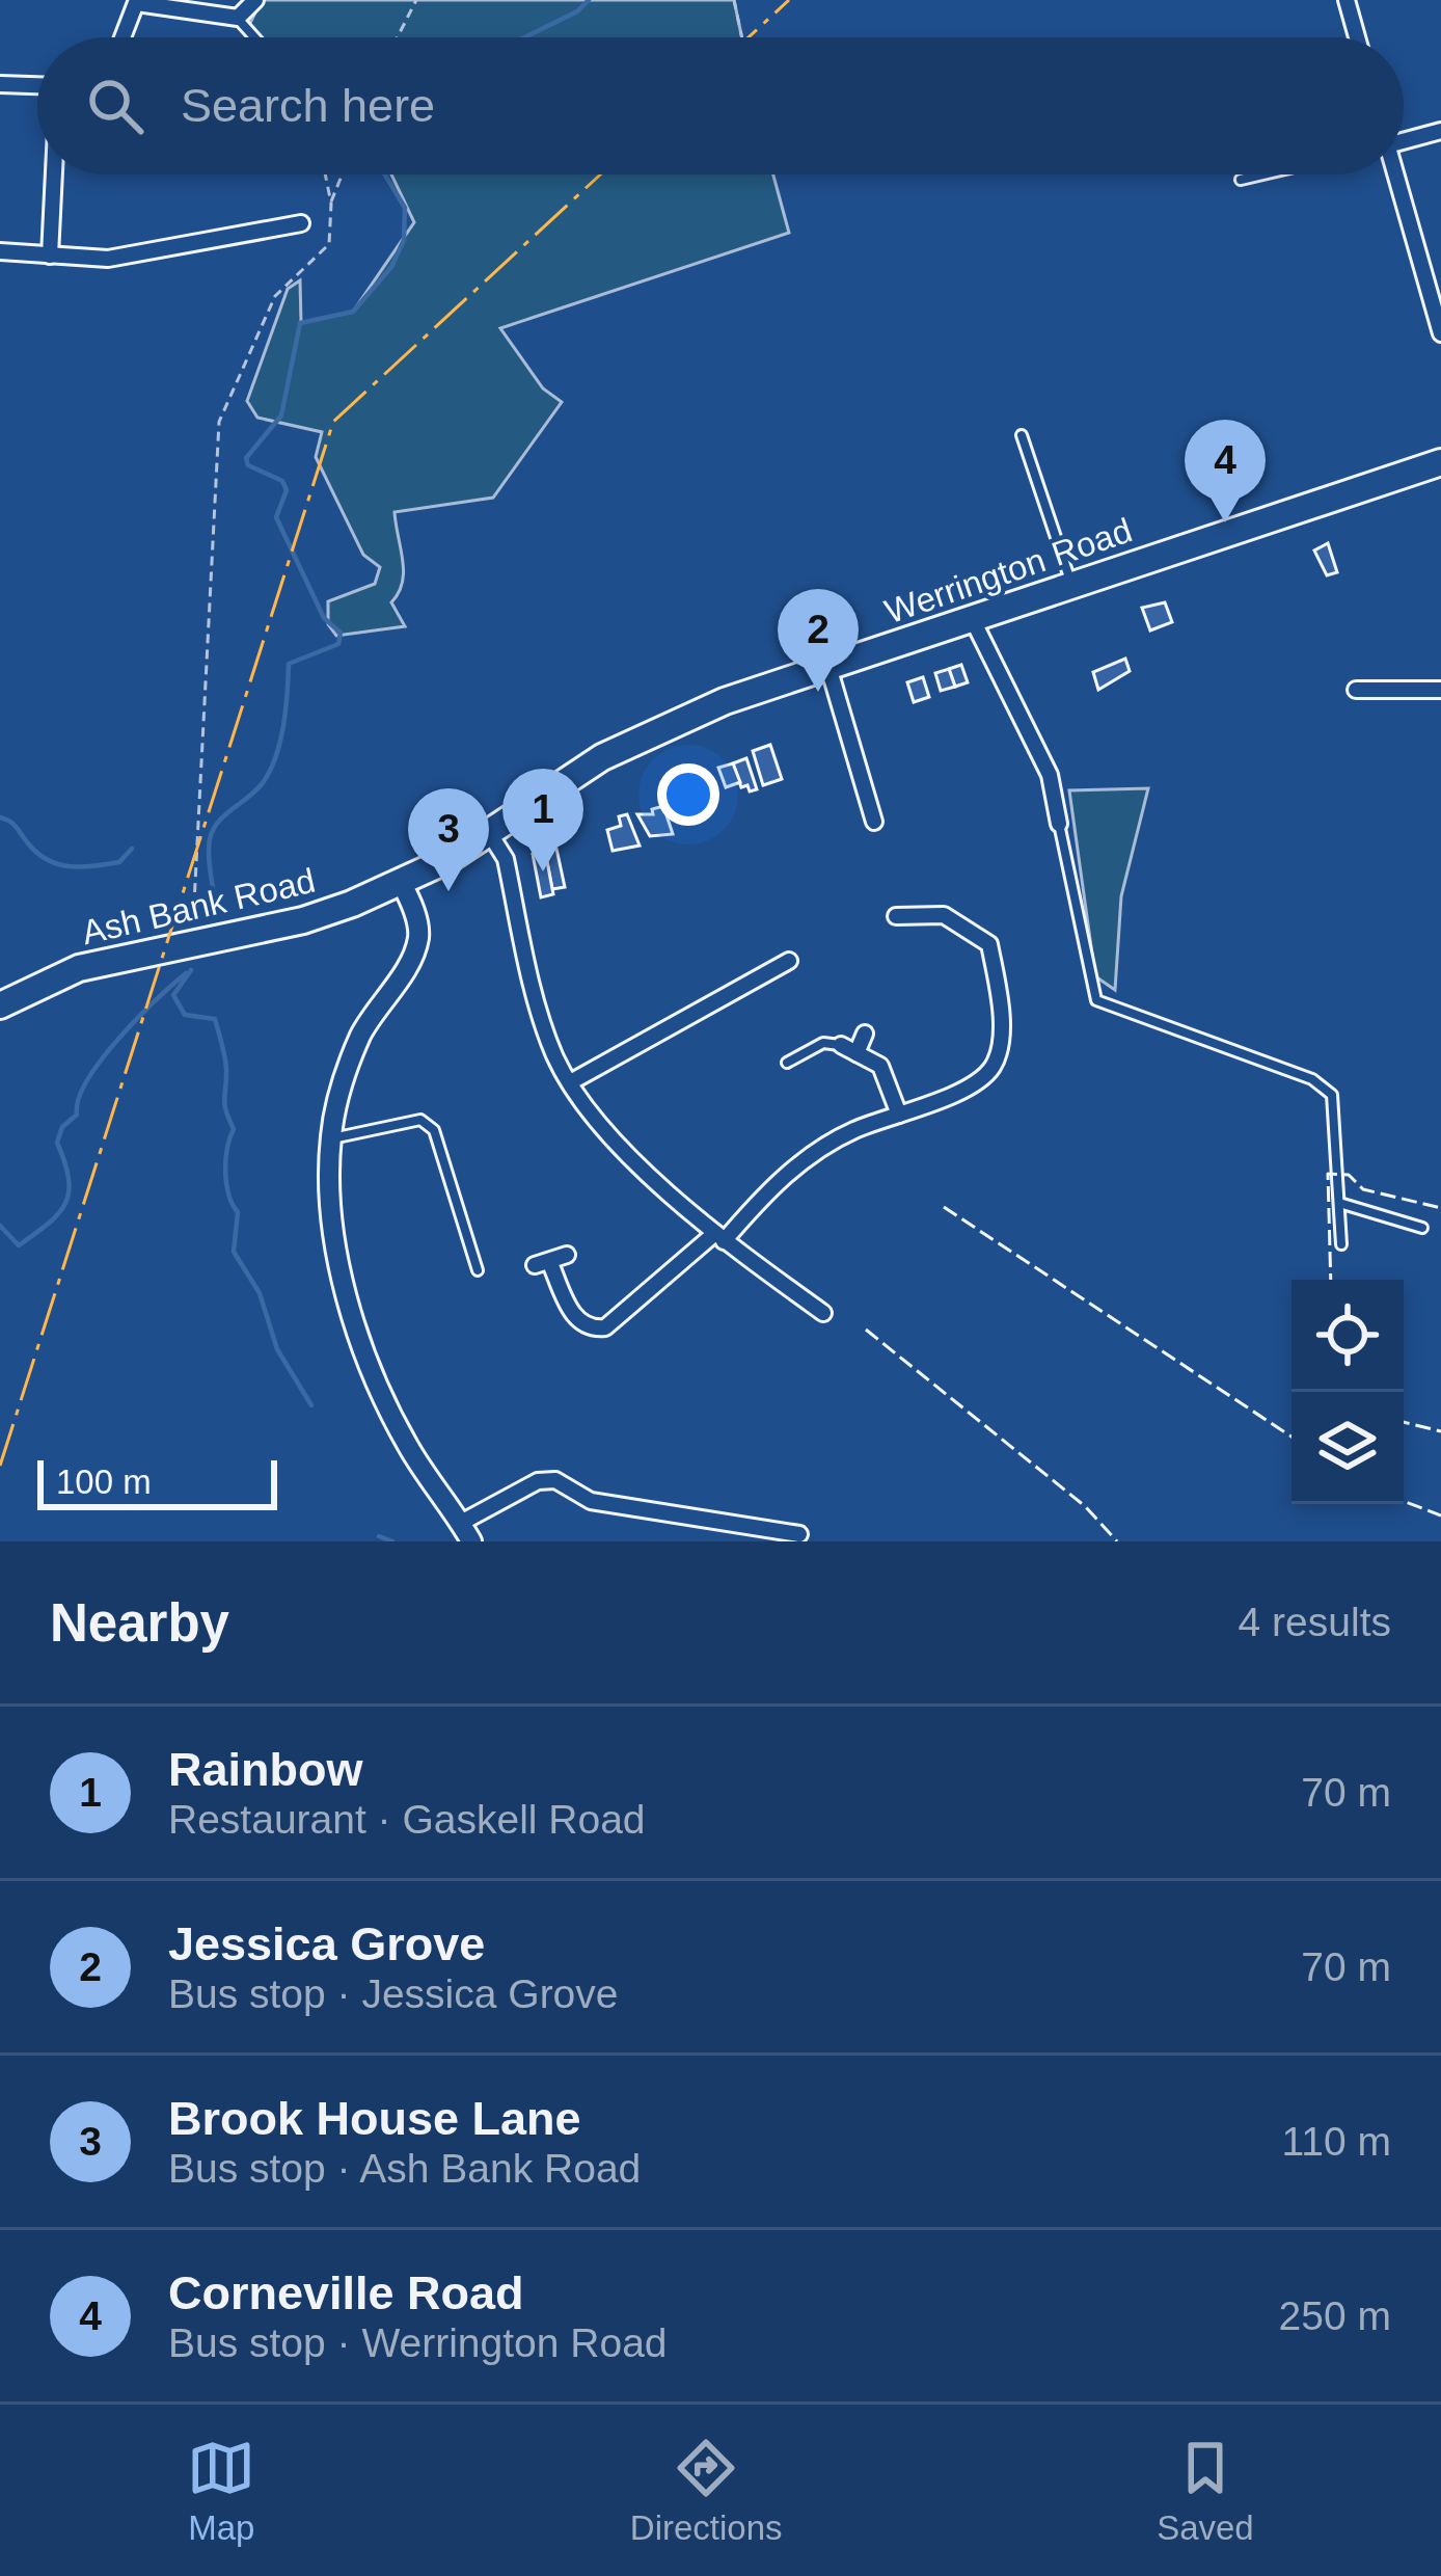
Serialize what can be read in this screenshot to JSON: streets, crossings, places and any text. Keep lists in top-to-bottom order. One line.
{"streets":{"highway":["Werrington Road","Ash Bank Road"]},"crossings":[["Werrington Road","Ash Bank Road"]],"scale_bar":"100 m","page":{"search":"Search here","pins":["4","2","1","3"],"scale":"100 m","heading":["Nearby","4 results"],"list":[{"mark":"1","name":"Rainbow","note":"Restaurant · Gaskell Road","value":"70 m"},{"mark":"2","name":"Jessica Grove","note":"Bus stop · Jessica Grove","value":"70 m"},{"mark":"3","name":"Brook House Lane","note":"Bus stop · Ash Bank Road","value":"110 m"},{"mark":"4","name":"Corneville Road","note":"Bus stop · Werrington Road","value":"250 m"}],"nav":["Map","Directions","Saved"]}}
